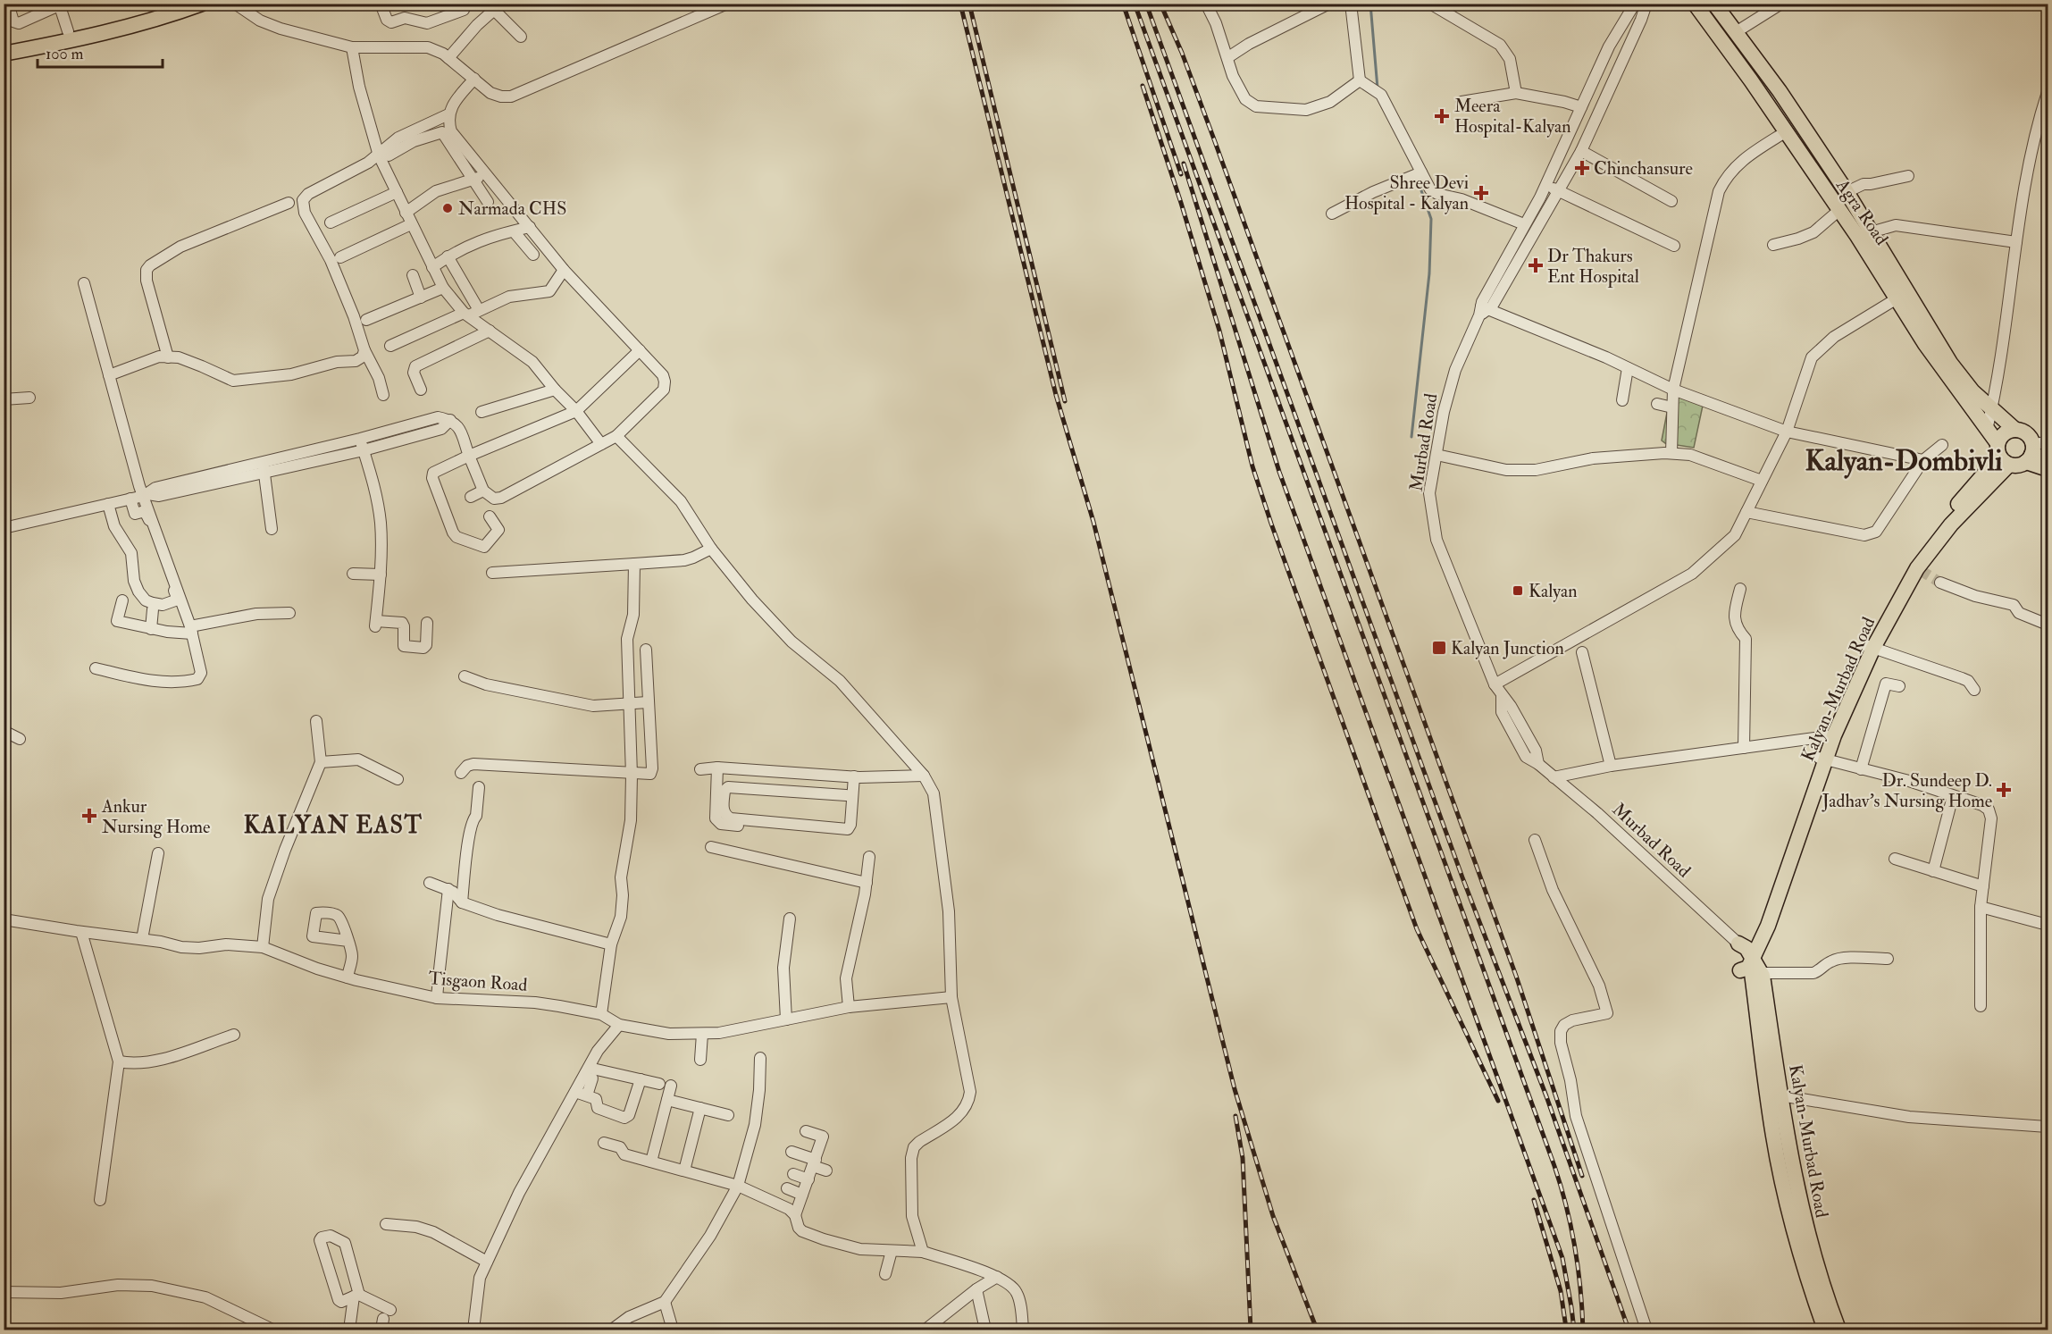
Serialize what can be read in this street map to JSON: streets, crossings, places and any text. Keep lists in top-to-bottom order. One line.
{"streets":{"main road":["Agra Road","Kalyan-Murbad Road"],"street":["Murbad Road","Tisgaon Road"]},"crossings":[["Agra Road","Kalyan-Murbad Road"],["Murbad Road","Kalyan-Murbad Road"]],"districts":["Kalyan-Dombivli","KALYAN EAST"],"places":{"health":["Meera Hospital-Kalyan","Chinchansure","Shree Devi Hospital - Kalyan","Dr Thakurs Ent Hospital","Dr. Sundeep D. Jadhav's Nursing Home","Ankur Nursing Home"],"other":["Narmada CHS"],"transit":["Kalyan","Kalyan Junction"]},"scale_bar":"100 m"}
